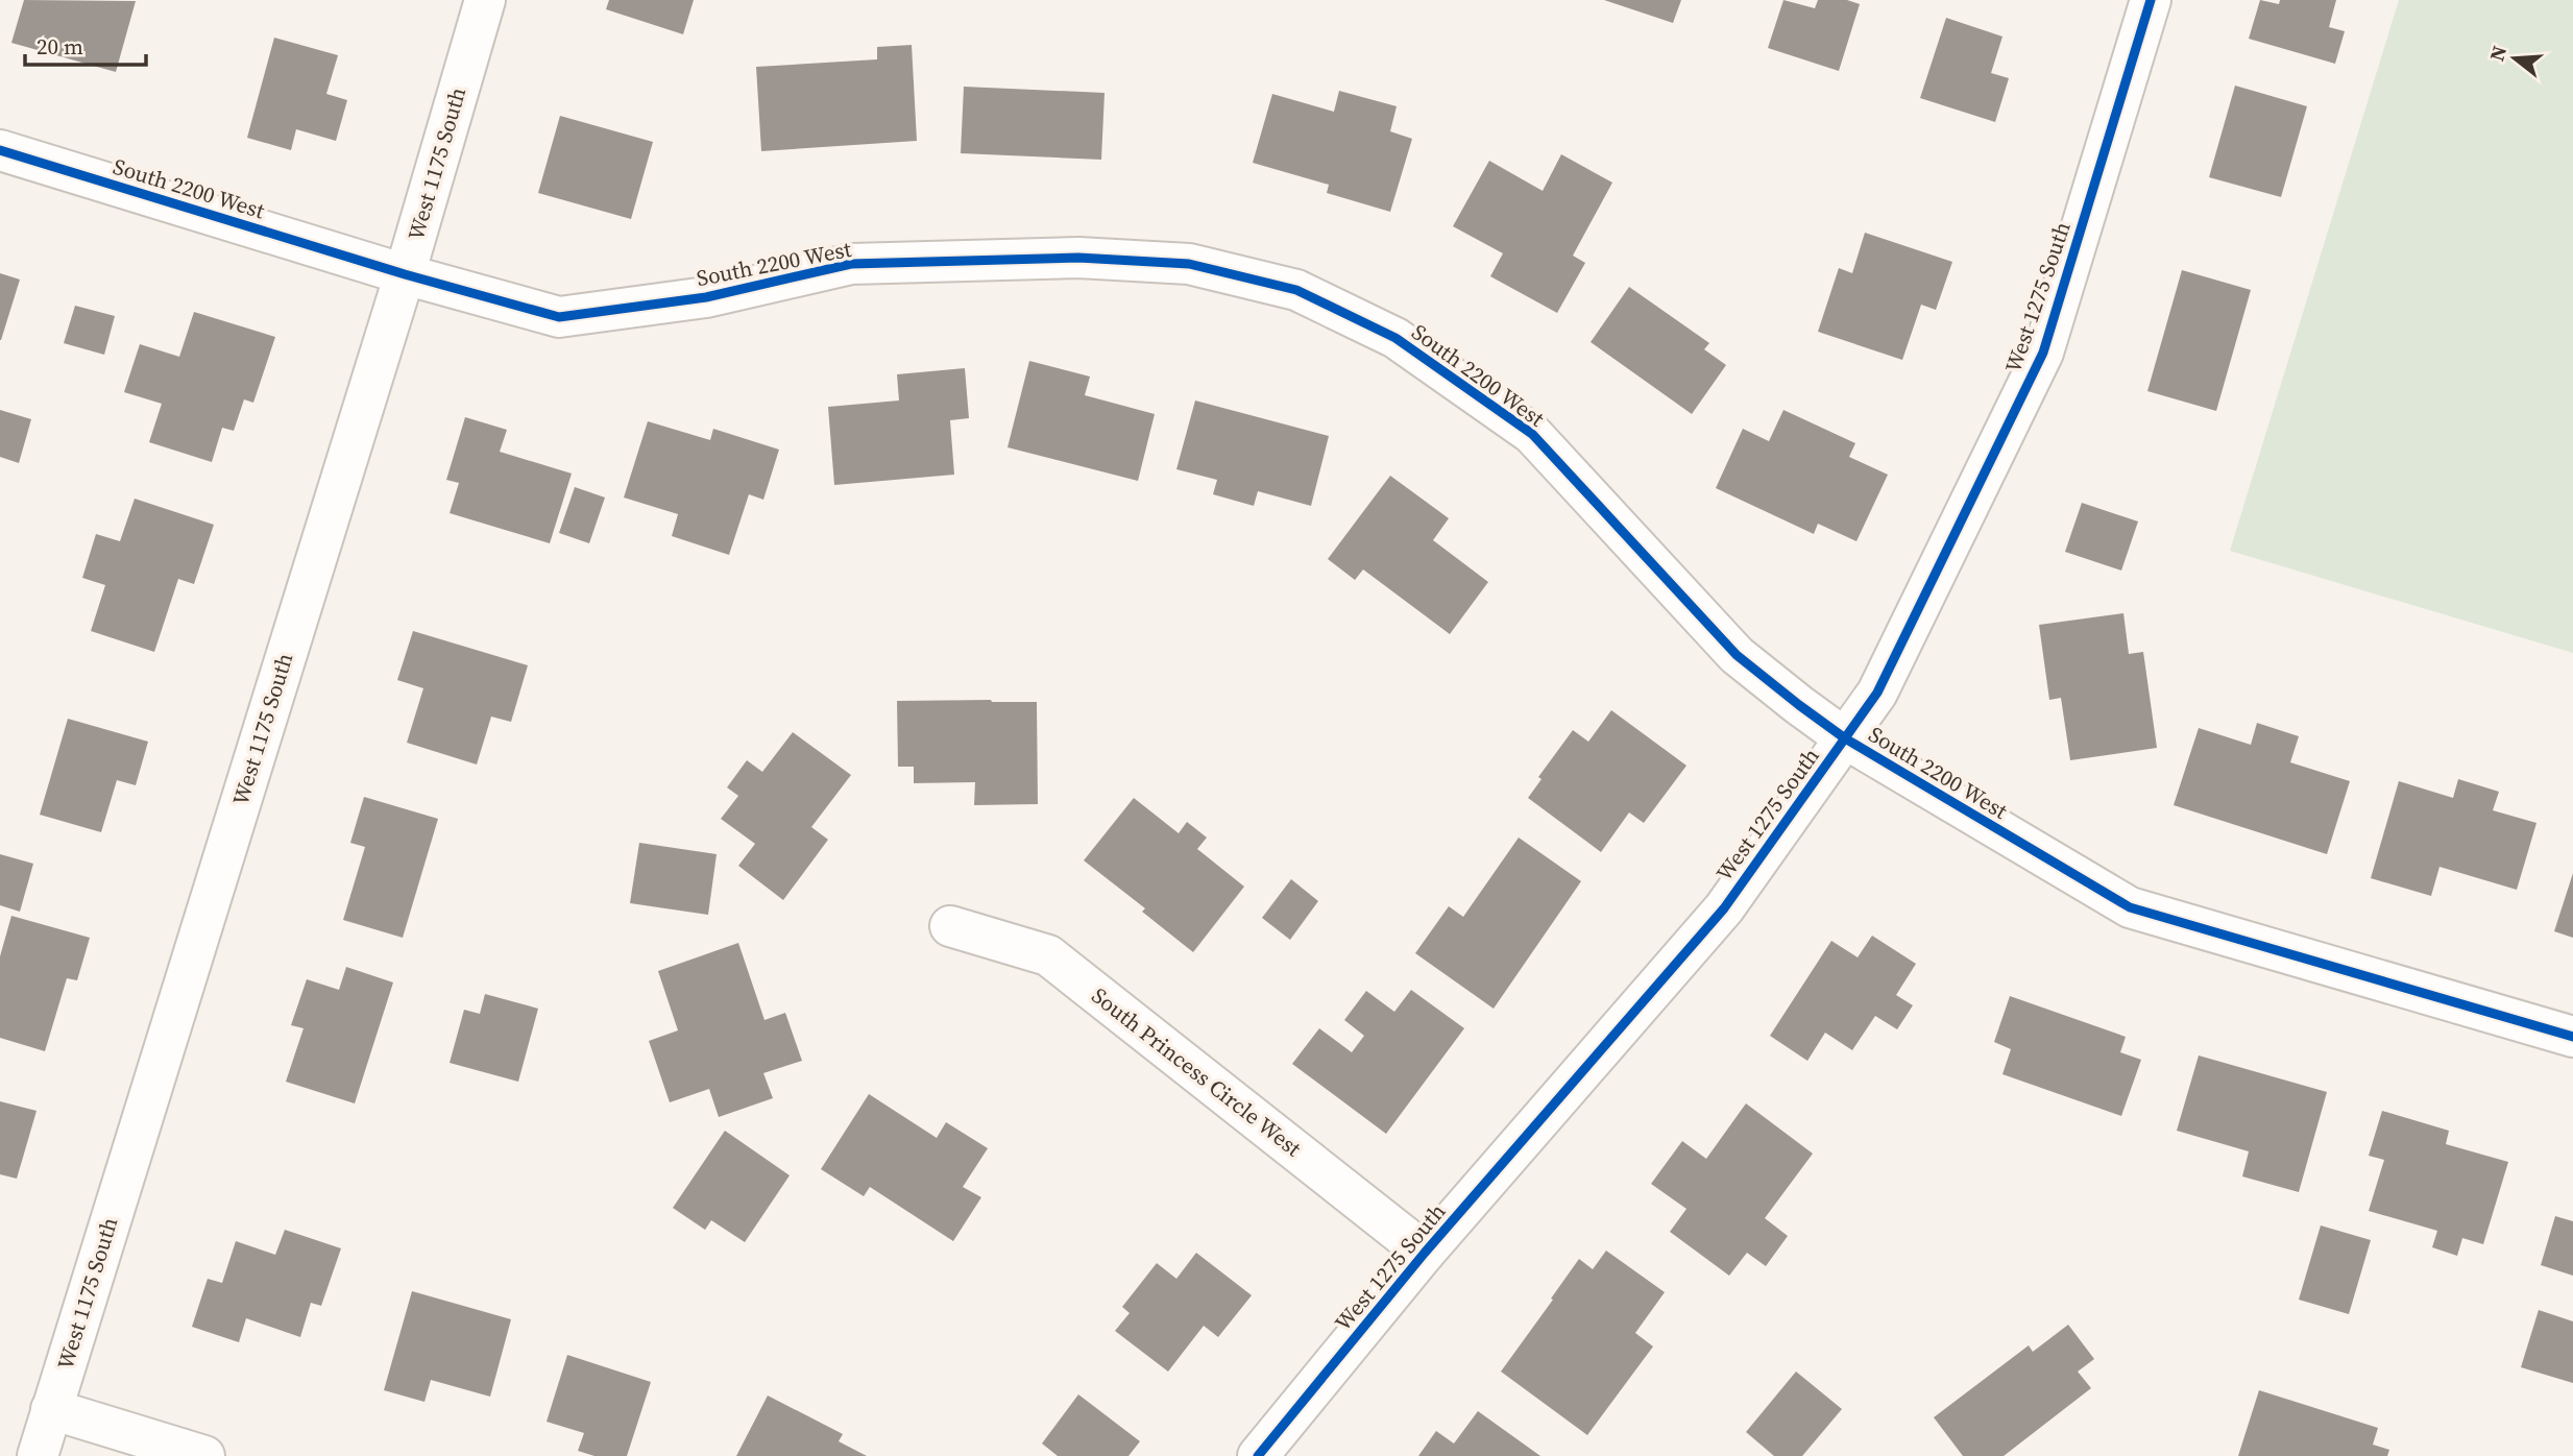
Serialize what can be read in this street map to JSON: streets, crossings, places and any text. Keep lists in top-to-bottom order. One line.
{"streets":{"street":["West 1175 South","South 2200 West","West 1275 South","South Princess Circle West"]},"crossings":[["West 1175 South","South 2200 West"],["South 2200 West","West 1275 South"],["West 1275 South","South Princess Circle West"]],"scale_bar":"20 m","north":"left"}
